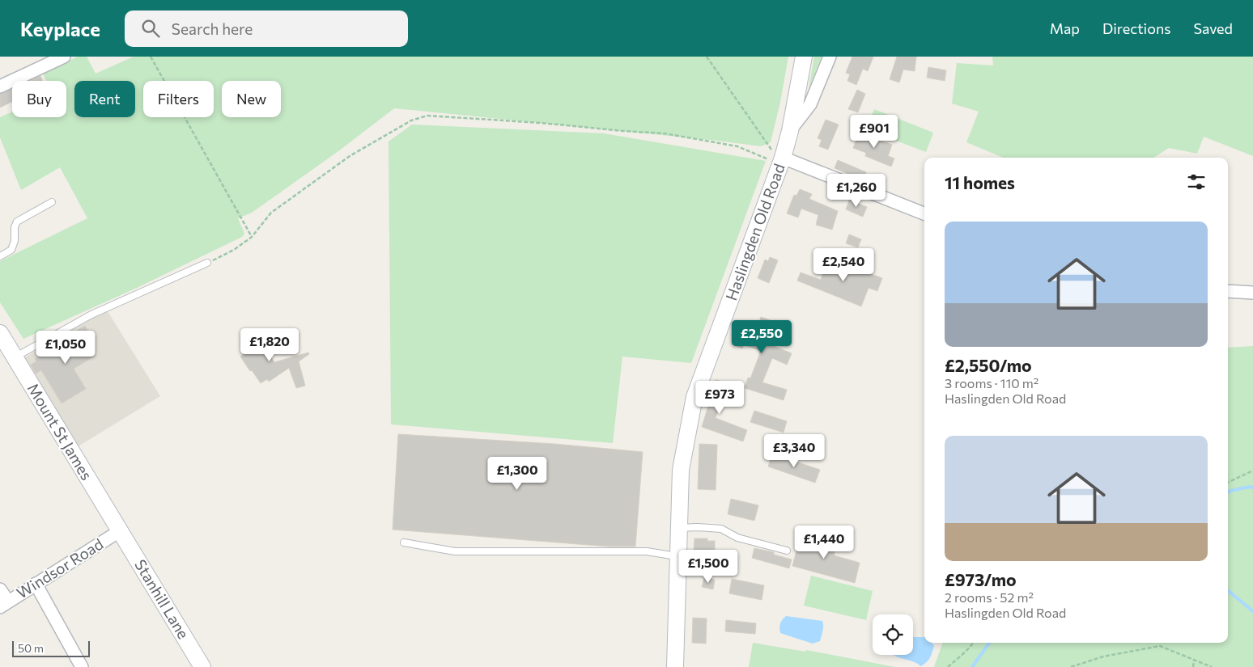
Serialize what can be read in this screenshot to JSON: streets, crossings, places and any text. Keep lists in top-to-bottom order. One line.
{"streets":{"main road":["Haslingden Old Road","Mount St James","Stanhill Lane"],"street":["Windsor Road"]},"crossings":[["Mount St James","Windsor Road"],["Mount St James","Stanhill Lane"],["Windsor Road","Stanhill Lane"]],"scale_bar":"50 m","page":{"header":"Keyplace","search":"Search here","nav":["Map","Directions","Saved"],"chip":["Buy","Rent","Filters","New"],"price":["£901","£1,260","£2,540","£2,550","£1,820","£1,050","£973","£3,340","£1,300","£1,440","£1,500"],"heading":"11 homes","list":[{"name":"£2,550/mo","note":"3 rooms · 110 m² · Haslingden Old Road"},{"name":"£973/mo","note":"2 rooms · 52 m² · Haslingden Old Road"}],"scale":"50 m"}}
